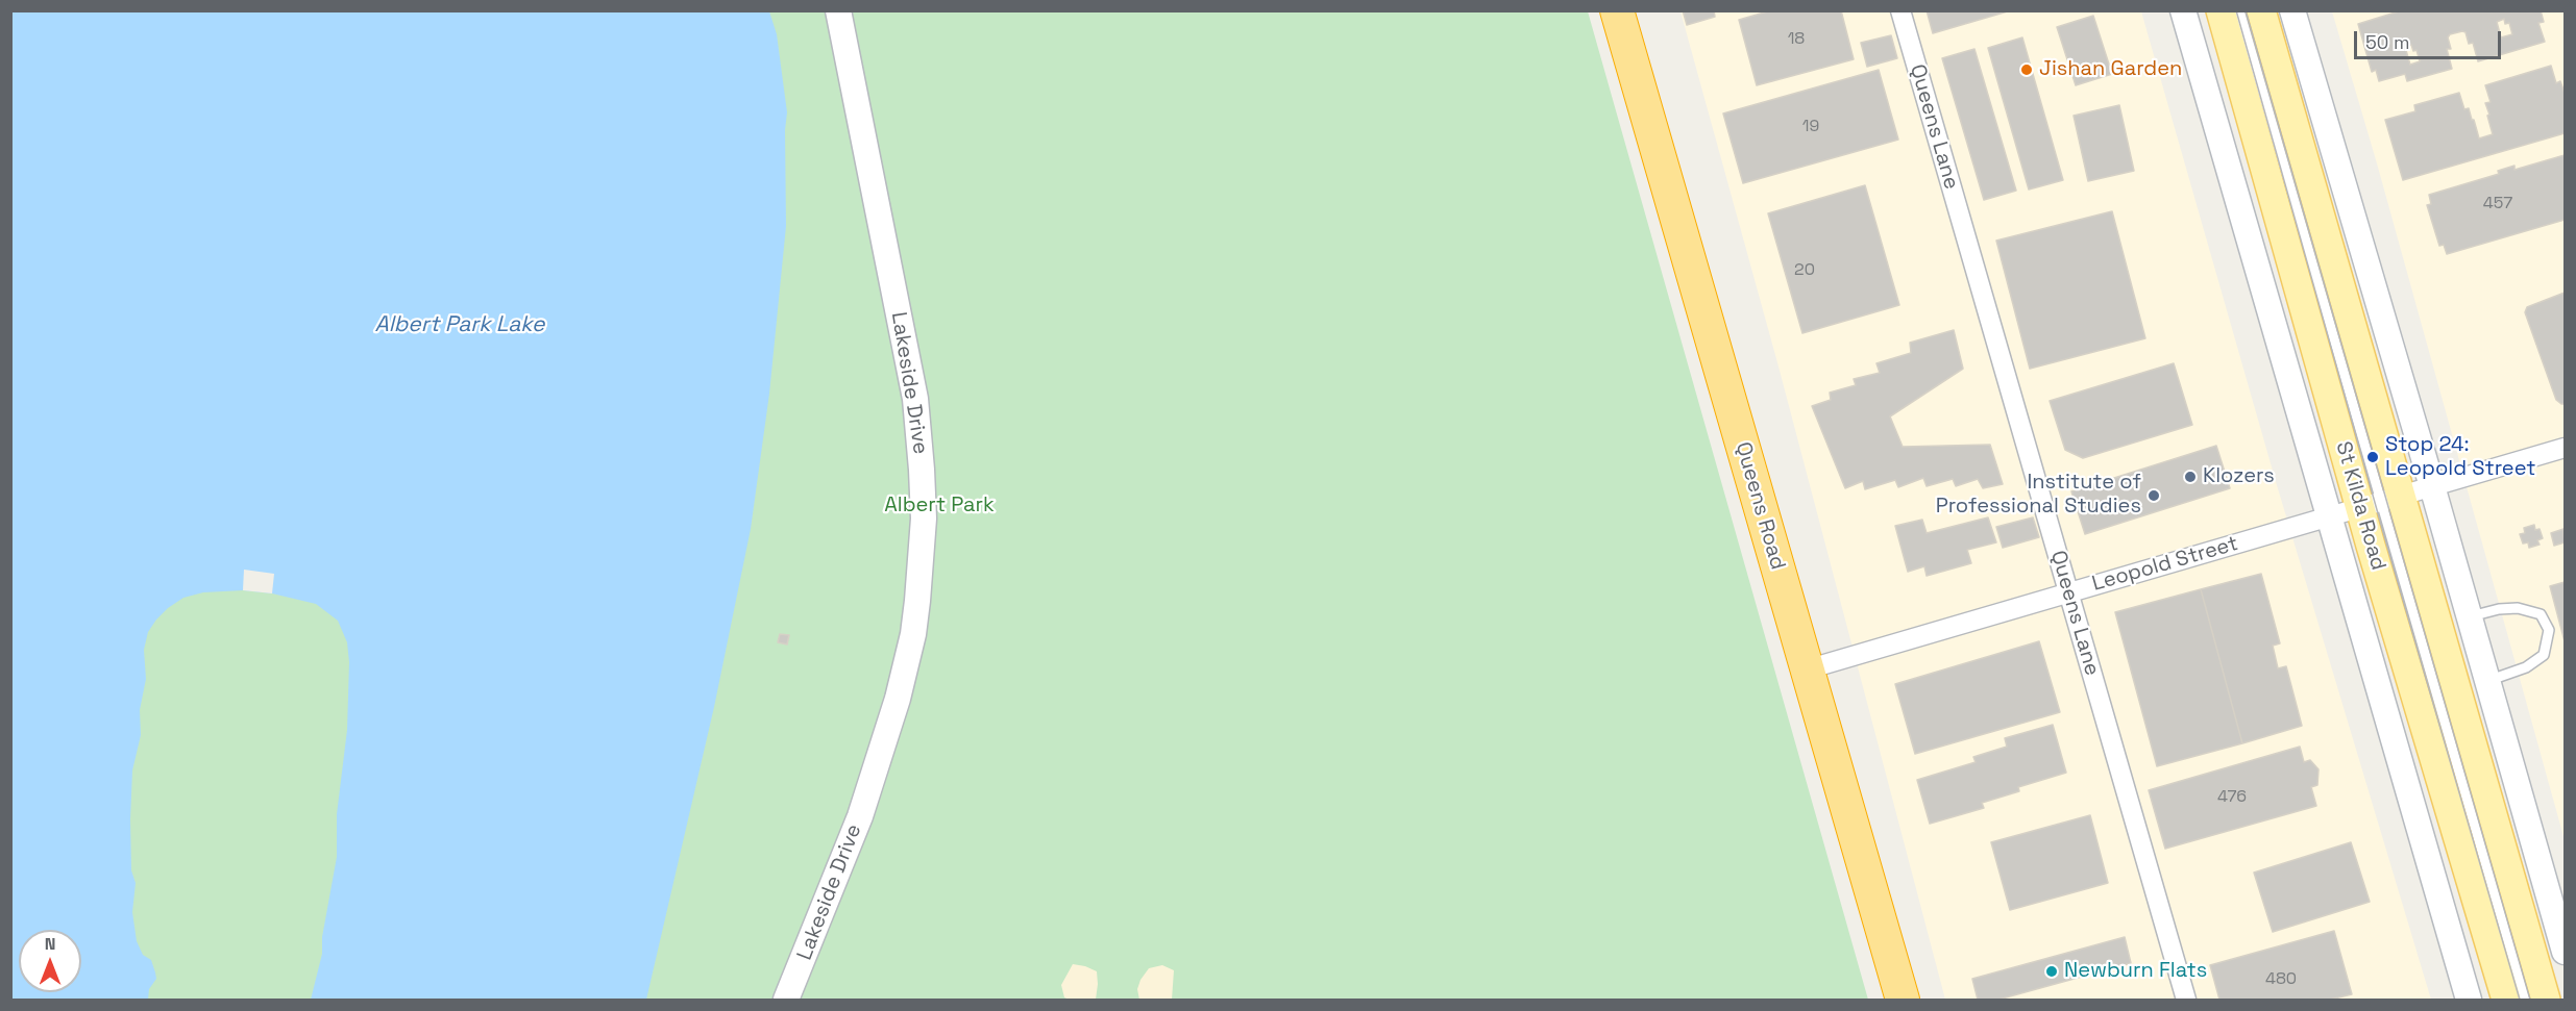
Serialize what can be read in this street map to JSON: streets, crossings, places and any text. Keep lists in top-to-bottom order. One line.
{"streets":{"highway":["Queens Road"],"main road":["Lakeside Drive","St Kilda Road"],"street":["Queens Lane","Leopold Street"]},"crossings":[["Queens Lane","Leopold Street"],["Queens Road","Leopold Street"],["St Kilda Road","Leopold Street"]],"water":["Albert Park Lake"],"parks":["Albert Park"],"places":["Jishan Garden","Stop 24: Leopold Street","Klozers","Institute of Professional Studies","Newburn Flats"],"house_numbers":["18","19","457","20","476","480"],"scale_bar":"50 m","north":"top"}
